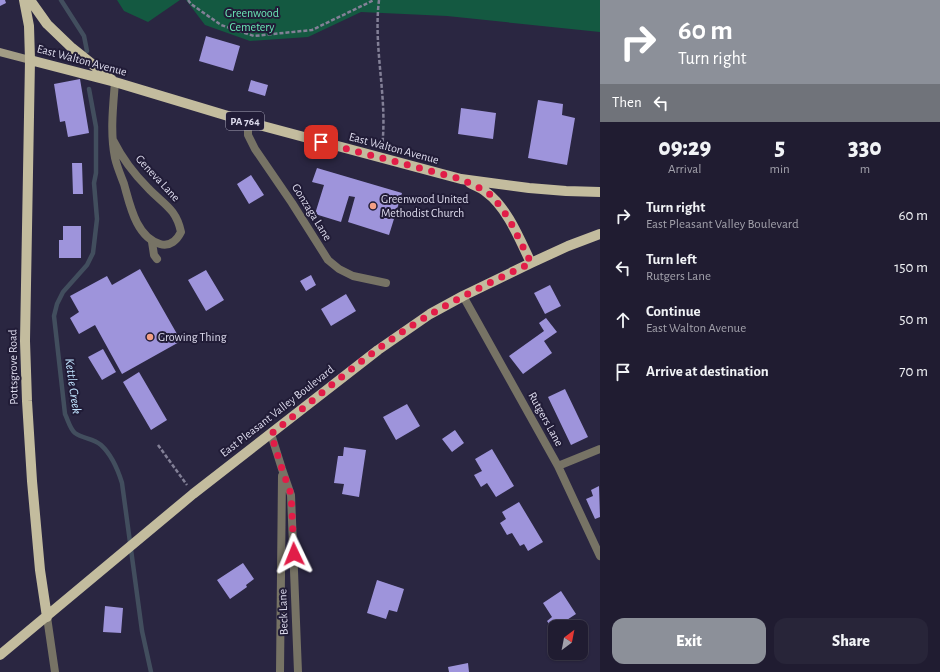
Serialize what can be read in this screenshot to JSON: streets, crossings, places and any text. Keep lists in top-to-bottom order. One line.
{"streets":{"main road":["East Walton Avenue","PA 764","Pottsgrove Road","East Pleasant Valley Boulevard"],"street":["Geneva Lane","Gonzaga Lane","Rutgers Lane","Beck Lane"]},"crossings":[["East Walton Avenue","PA 764"],["East Walton Avenue","Geneva Lane"],["East Walton Avenue","Gonzaga Lane"],["East Walton Avenue","Pottsgrove Road"],["PA 764","East Pleasant Valley Boulevard"],["Pottsgrove Road","East Pleasant Valley Boulevard"],["East Pleasant Valley Boulevard","Rutgers Lane"],["East Pleasant Valley Boulevard","Beck Lane"]],"water":["Kettle Creek"],"parks":["Greenwood Cemetery"],"places":["Greenwood United Methodist Church","Growing Thing"],"north":"top right","page":{"turn":["60 m","Turn right"],"then":"Then","eta":["09:29","Arrival","5","min","330","m"],"list":[{"name":"Turn right","note":"East Pleasant Valley Boulevard","value":"60 m"},{"name":"Turn left","note":"Rutgers Lane","value":"150 m"},{"name":"Continue","note":"East Walton Avenue","value":"50 m"},{"name":"Arrive at destination","value":"70 m"}],"buttons":["Exit","Share"]}}
